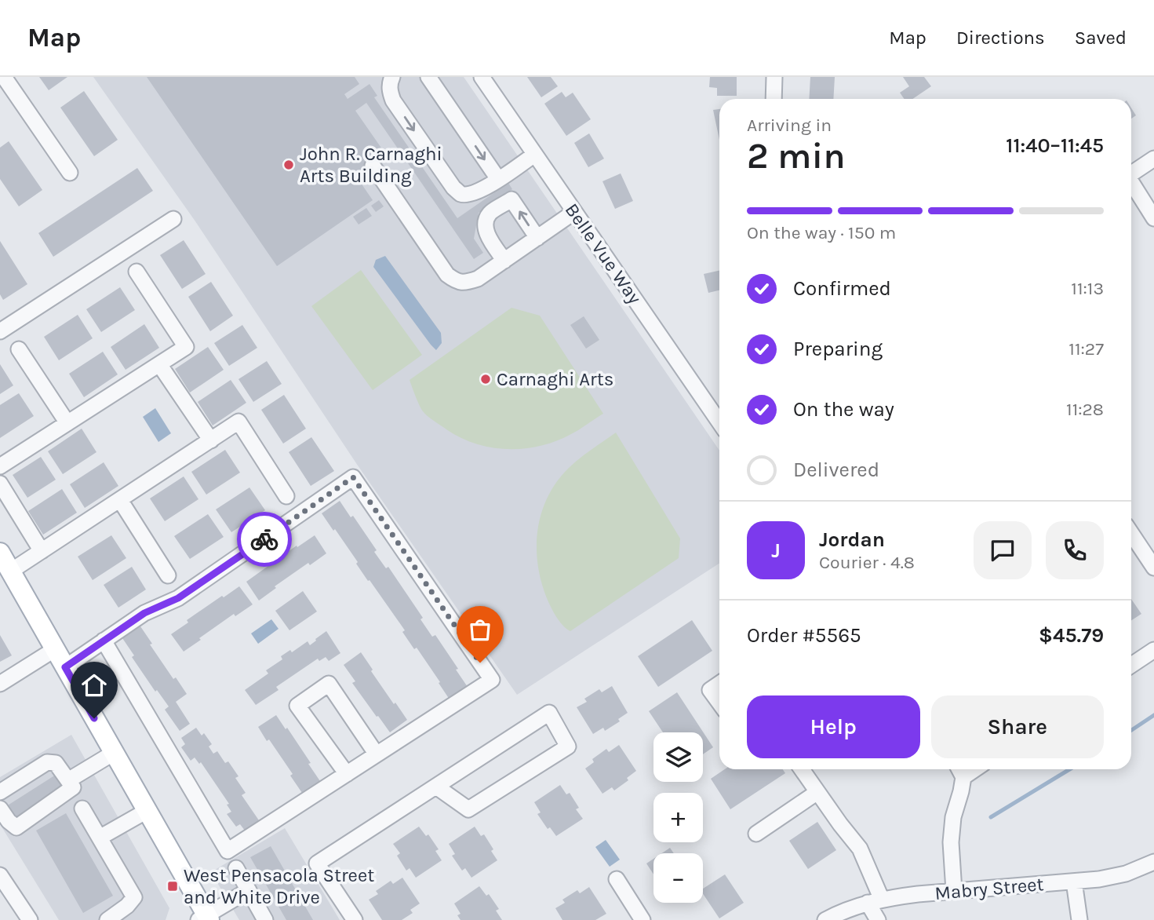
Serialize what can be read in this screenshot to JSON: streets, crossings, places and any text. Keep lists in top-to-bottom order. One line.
{"streets":{"street":["Belle Vue Way","Mabry Street"]},"places":{"other":["John R. Carnaghi Arts Building","Carnaghi Arts"],"transit":["West Pensacola Street and White Drive"]},"page":{"header":"Map","nav":["Map","Directions","Saved"],"heading":["2 min","Arriving in","11:40–11:45"],"panel":["Jordan","Courier · 4.8","Order #5565","$45.79"],"bar":"On the way · 150 m","list":[["Confirmed","11:13"],["Preparing","11:27"],["On the way","11:28"],"Delivered"],"round":"J","buttons":["Help","Share"],"map_buttons":["+","−"]}}
